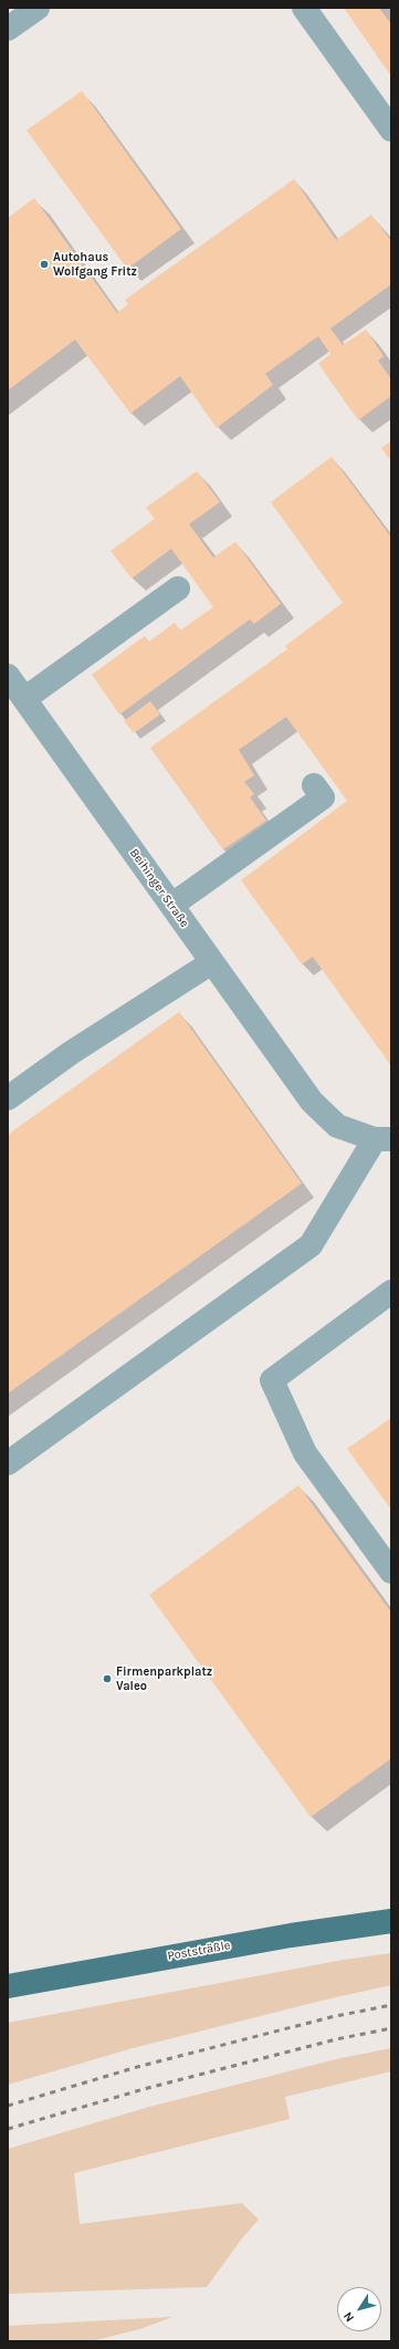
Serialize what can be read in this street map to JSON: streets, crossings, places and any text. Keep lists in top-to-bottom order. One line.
{"streets":{"main road":["Poststräßle"],"street":["Beihinger Straße"]},"places":["Autohaus Wolfgang Fritz","Firmenparkplatz Valeo"],"north":"bottom left"}
